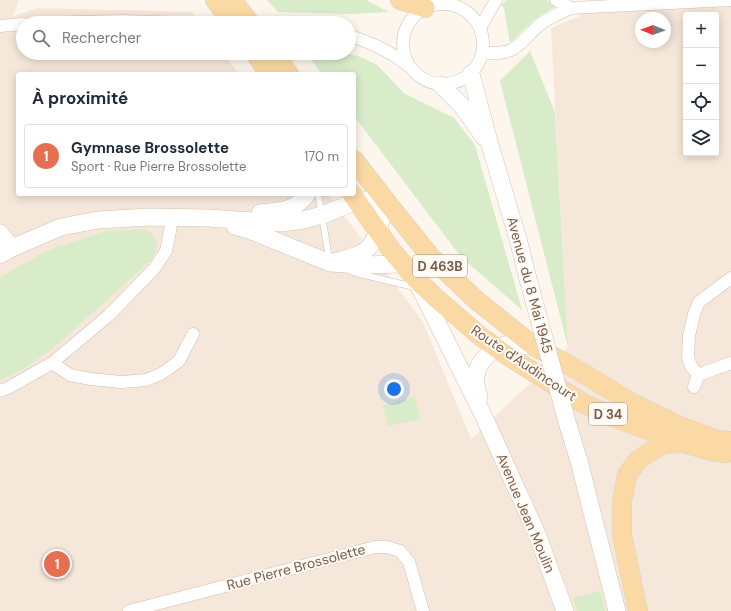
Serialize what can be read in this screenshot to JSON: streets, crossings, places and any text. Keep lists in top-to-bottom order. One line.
{"streets":{"main road":["D 463B","Route d'Audincourt","D 34"],"street":["Avenue du 8 Mai 1945","Avenue Jean Moulin","Rue Pierre Brossolette"]},"crossings":[["Route d'Audincourt","Avenue Jean Moulin"]],"north":"left","page":{"map_buttons":["+","−"],"search":"Rechercher","heading":"À proximité","list":[{"mark":"1","name":"Gymnase Brossolette","note":"Sport · Rue Pierre Brossolette","value":"170 m"}],"pins":"1"}}
